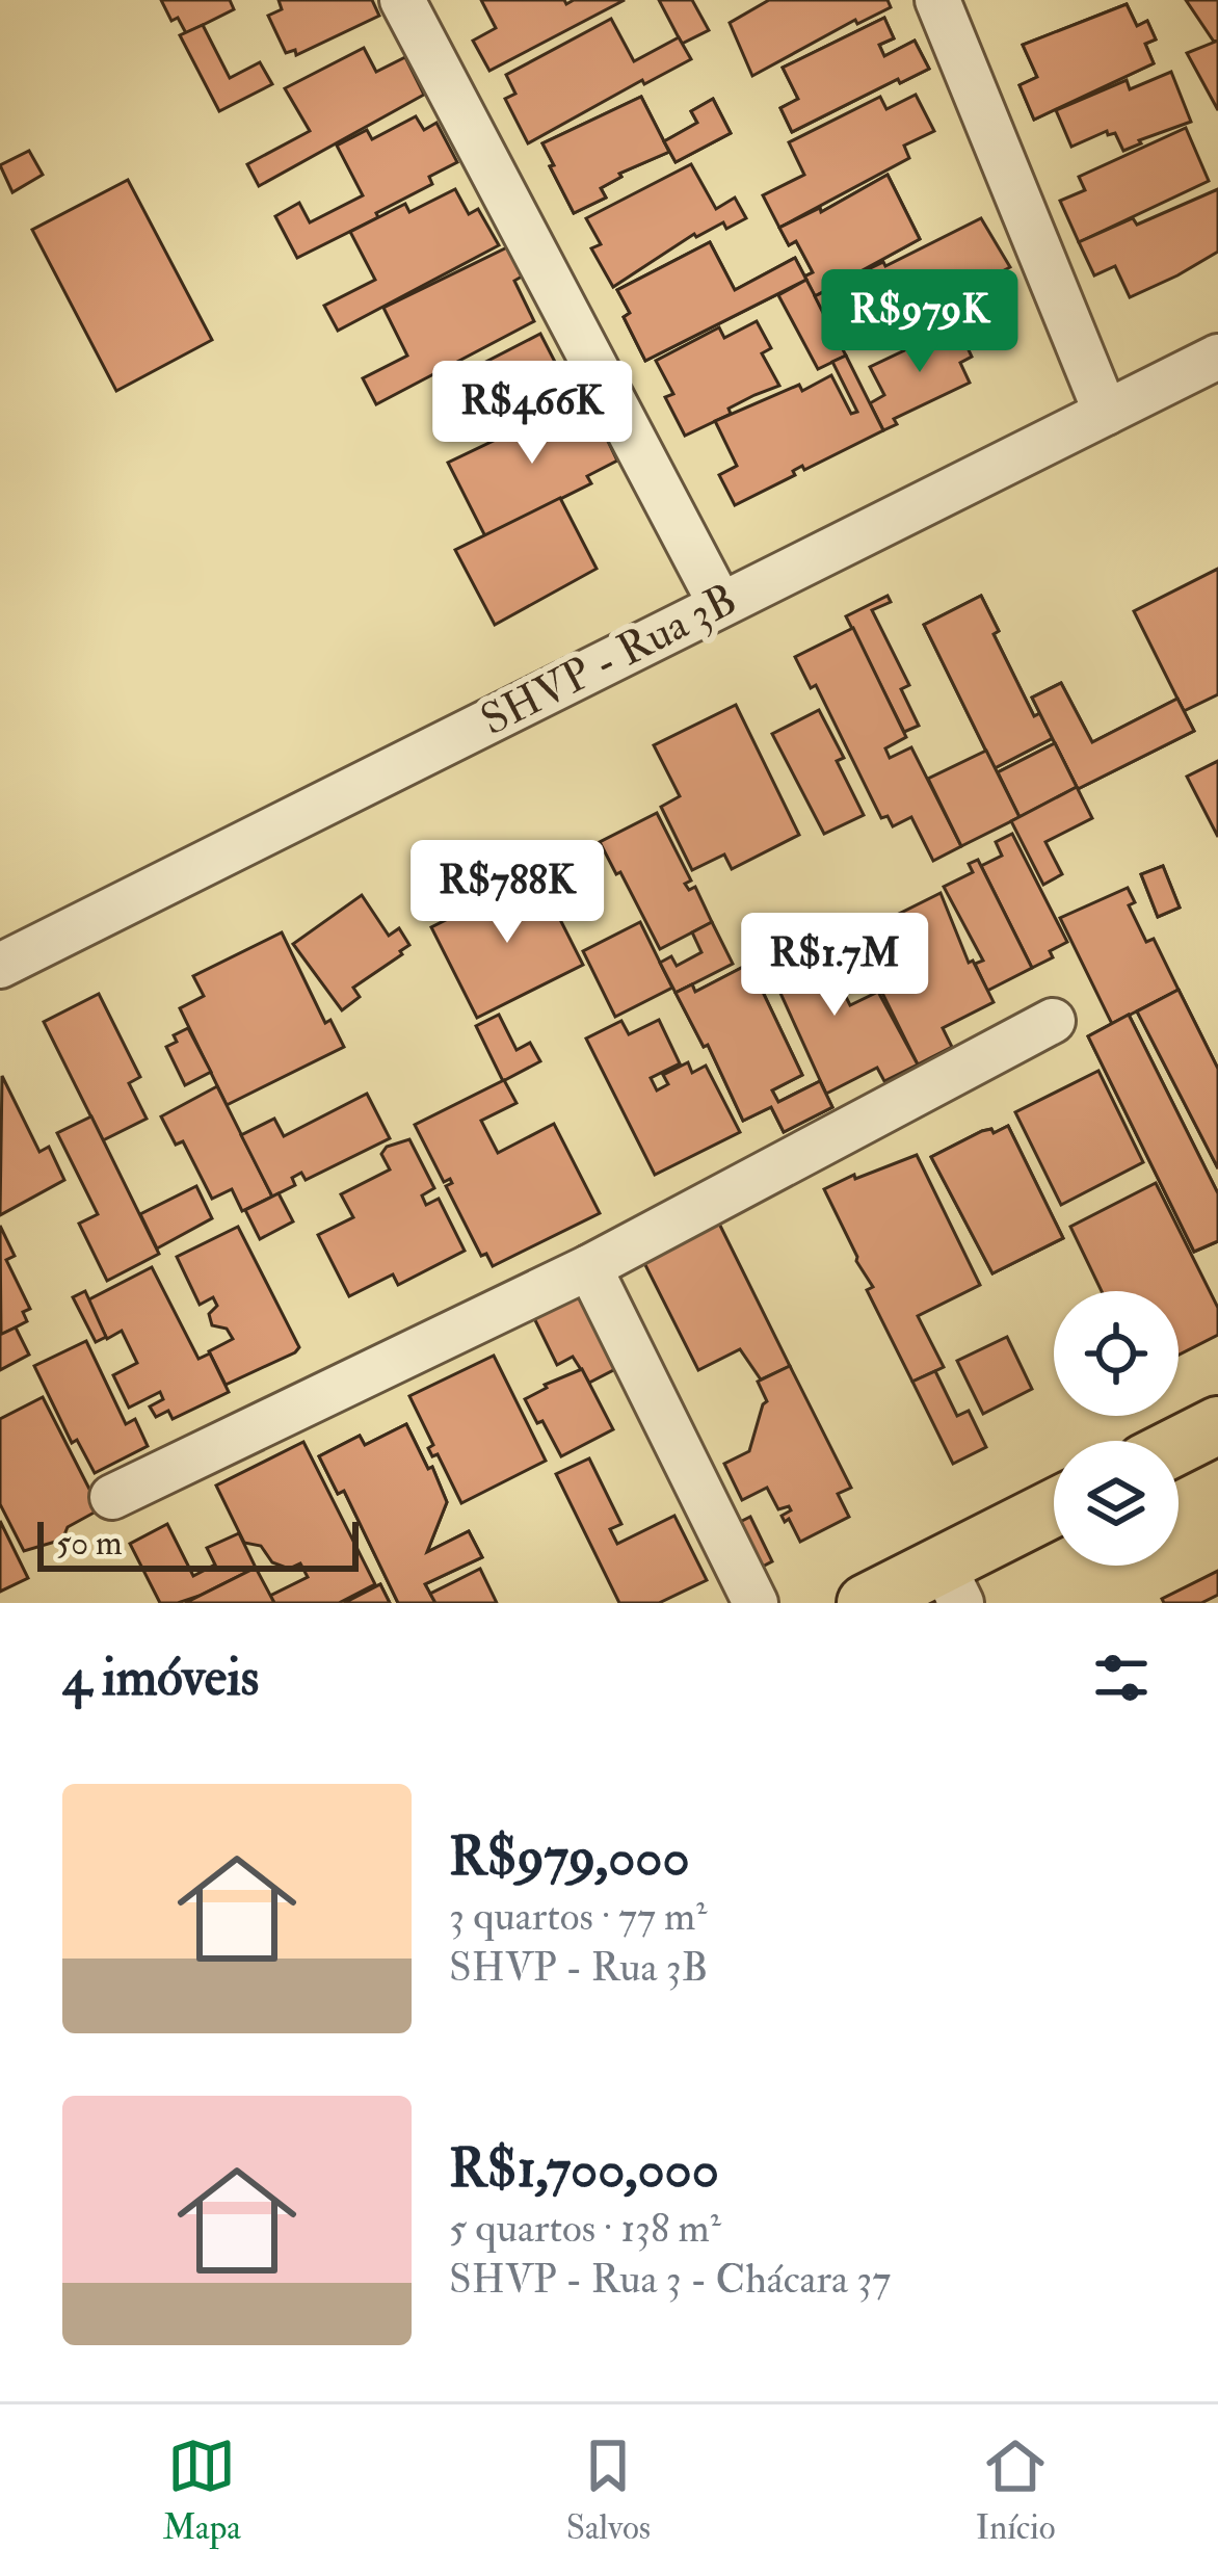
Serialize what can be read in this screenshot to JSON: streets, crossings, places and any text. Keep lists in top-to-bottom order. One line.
{"streets":{"street":["SHVP - Rua 3B"]},"scale_bar":"50 m","page":{"price":["R$979K","R$466K","R$788K","R$1.7M"],"scale":"50 m","heading":"4 imóveis","list":[{"name":"R$979,000","note":"3 quartos · 77 m² · SHVP - Rua 3B"},{"name":"R$1,700,000","note":"5 quartos · 138 m² · SHVP - Rua 3 - Chácara 37"}],"tabs":["Mapa","Salvos","Início"]}}
